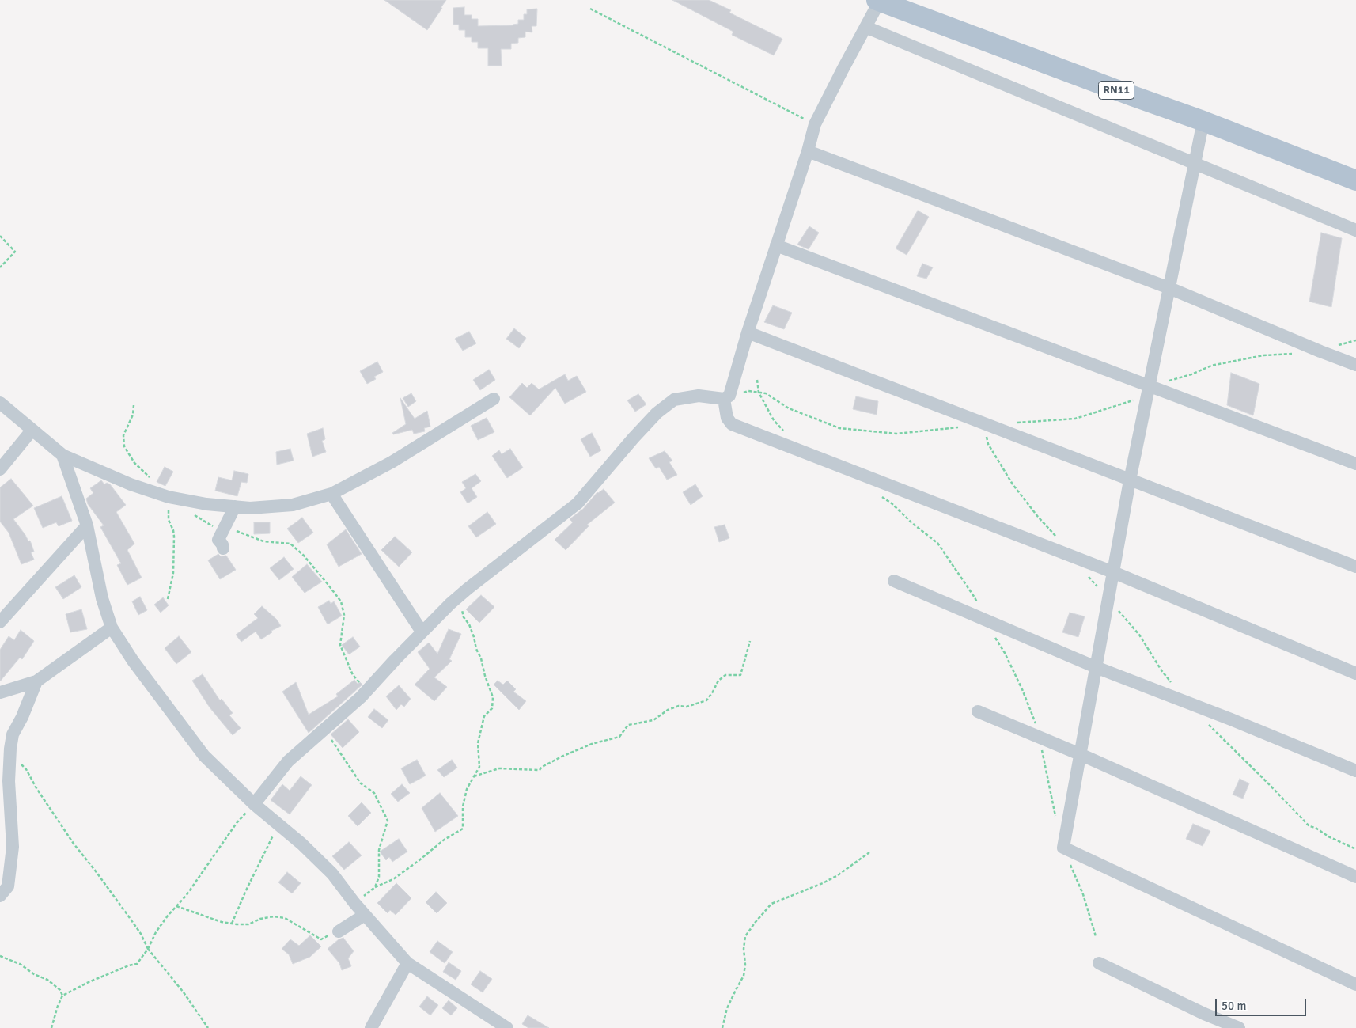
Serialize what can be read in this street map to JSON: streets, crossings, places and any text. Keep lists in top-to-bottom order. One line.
{"streets":{"main road":["RN11"]},"scale_bar":"50 m"}
